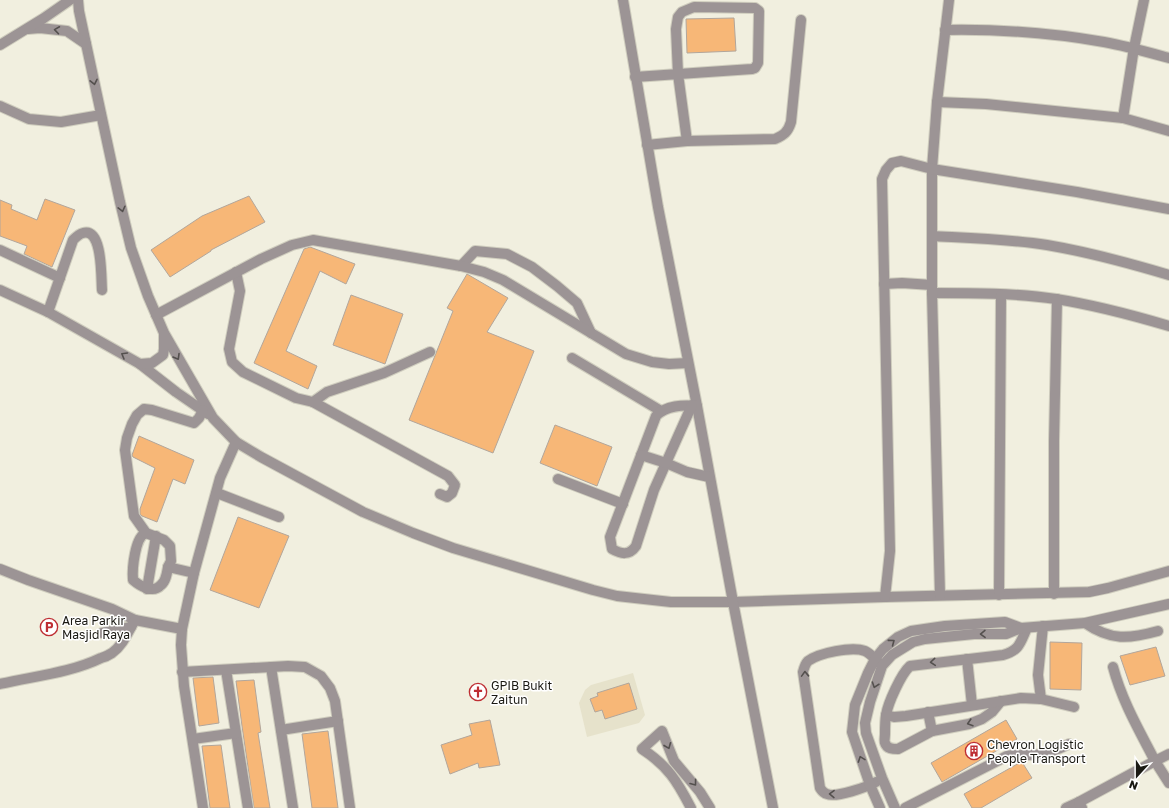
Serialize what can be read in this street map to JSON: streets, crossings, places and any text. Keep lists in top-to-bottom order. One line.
{"places":{"parking":["Area Parkir Masjid Raya"],"church":["GPIB Bukit Zaitun"],"building":["Chevron Logistic People Transport"]},"north":"bottom"}
